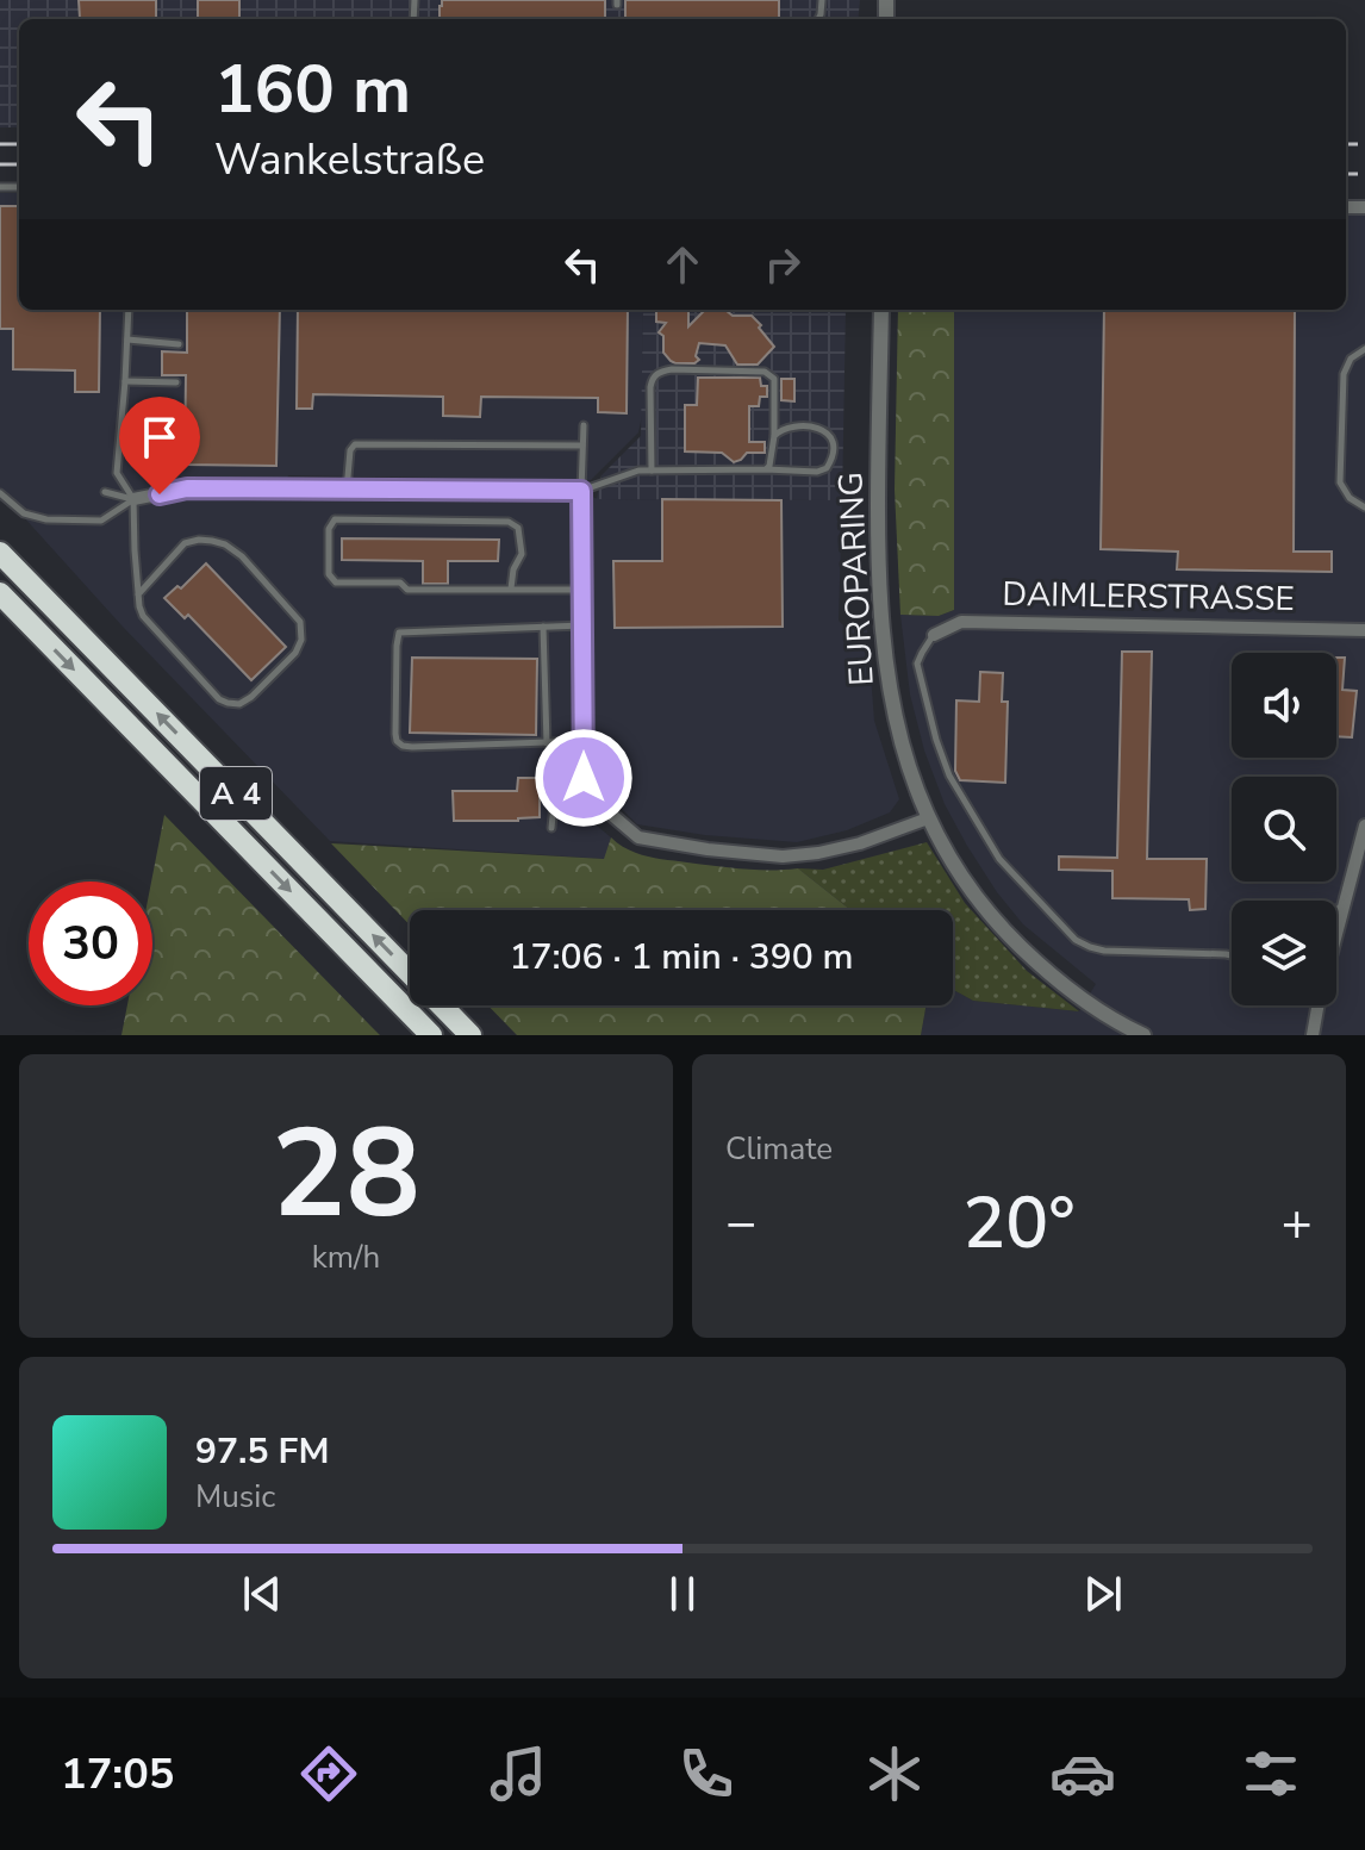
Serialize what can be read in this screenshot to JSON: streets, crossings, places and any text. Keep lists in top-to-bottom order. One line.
{"streets":{"highway":["A 4"],"street":["EUROPARING","DAIMLERSTRASSE"]},"page":{"turn":["160 m","Wankelstraße"],"limit":"30","trip":"17:06 · 1 min · 390 m","tile":[["28","km/h"],"Climate"],"heat":["−","20°","+"],"song":["97.5 FM","Music"],"tabs":"17:05"}}
